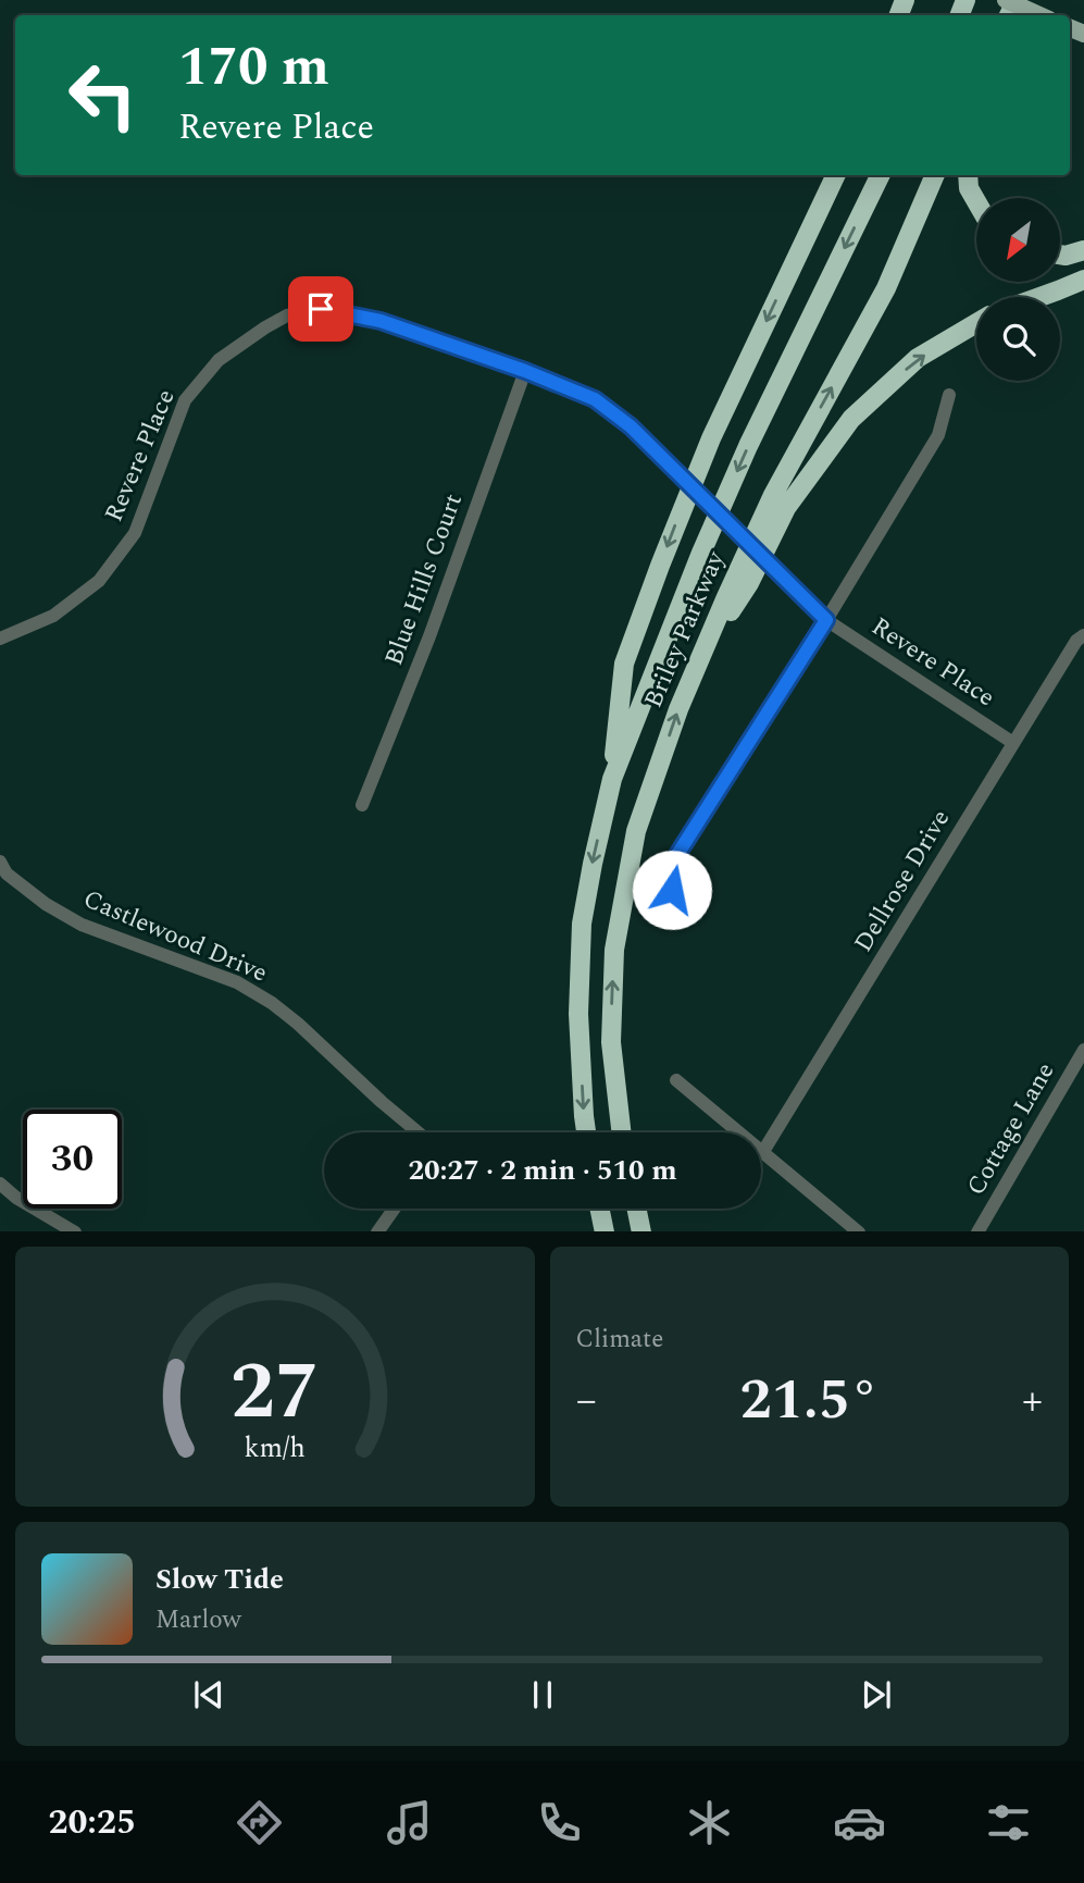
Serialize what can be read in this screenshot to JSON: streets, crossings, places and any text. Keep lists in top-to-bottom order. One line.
{"streets":{"highway":["Briley Parkway"],"street":["Revere Place","Blue Hills Court","Dellrose Drive","Castlewood Drive","Cottage Lane"]},"crossings":[["Revere Place","Blue Hills Court"],["Revere Place","Dellrose Drive"]],"north":"bottom left","page":{"turn":["170 m","Revere Place"],"limit":"30","trip":"20:27 · 2 min · 510 m","tile":"Climate","heat":["−","21.5°","+"],"song":["Slow Tide","Marlow"],"tabs":"20:25","gauge":["27","km/h"]}}
